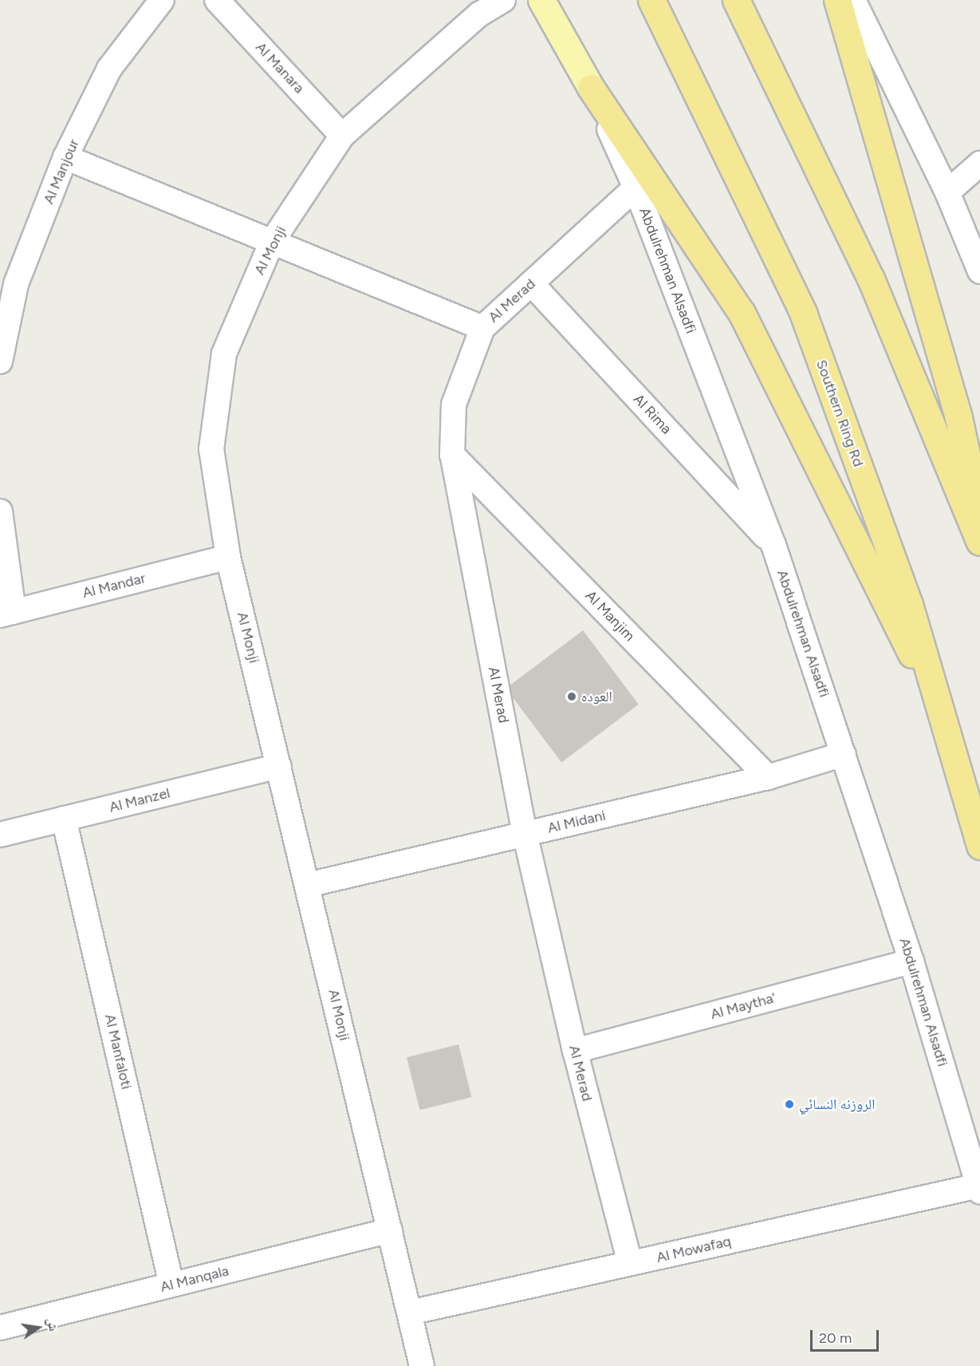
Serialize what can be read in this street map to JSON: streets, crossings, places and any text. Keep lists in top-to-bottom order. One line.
{"streets":{"highway":["Southern Ring Rd"],"street":["Al Manara","Al Manjour","Al Monji","Abdulrehman Alsadfi","Al Merad","Al Rima","Al Mandar","Al Manjim","Al Manzel","Al Midani","Al Maytha'","Al Manfaloti","Al Mowafaq","Al Manqala"]},"crossings":[["Al Manara","Al Monji"],["Al Monji","Al Mandar"],["Al Monji","Al Manzel"],["Al Monji","Al Midani"],["Al Monji","Al Mowafaq"],["Al Monji","Al Manqala"],["Abdulrehman Alsadfi","Al Merad"],["Abdulrehman Alsadfi","Al Rima"],["Abdulrehman Alsadfi","Al Midani"],["Abdulrehman Alsadfi","Al Maytha'"],["Abdulrehman Alsadfi","Al Mowafaq"],["Al Merad","Al Rima"],["Al Merad","Al Manjim"],["Al Merad","Al Midani"],["Al Merad","Al Maytha'"],["Al Merad","Al Mowafaq"],["Al Manjim","Al Midani"],["Al Manzel","Al Manfaloti"],["Al Manfaloti","Al Manqala"]],"places":["العوده","الروزنه النسائي"],"scale_bar":"20 m","north":"right"}
